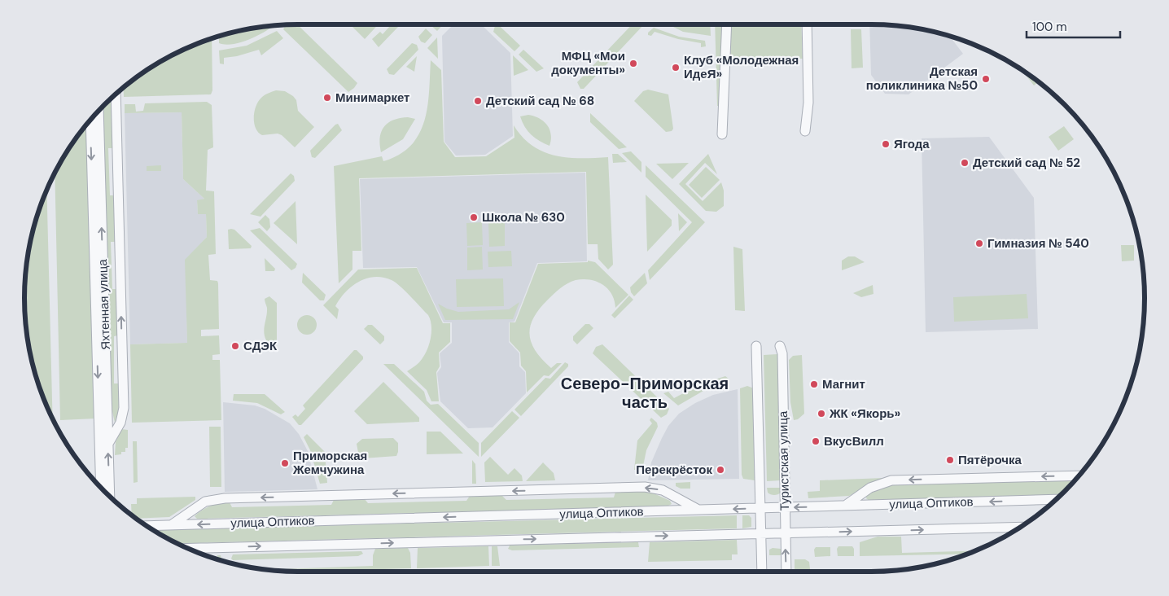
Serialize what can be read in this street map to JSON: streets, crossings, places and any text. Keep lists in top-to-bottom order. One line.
{"streets":{"street":["Яхтенная улица","Туристская улица","улица Оптиков"]},"crossings":[["Туристская улица","улица Оптиков"]],"districts":["Северо-Приморская часть"],"places":["МФЦ «Мои документы»","Клуб «Молодежная ИдеЯ»","Детская поликлиника №50","Минимаркет","Детский сад № 68","Ягода","Детский сад № 52","Школа № 630","Гимназия № 540","СДЭК","Магнит","ЖК «Якорь»","ВкусВилл","Пятёрочка","Приморская Жемчужина","Перекрёсток"],"scale_bar":"100 m"}
